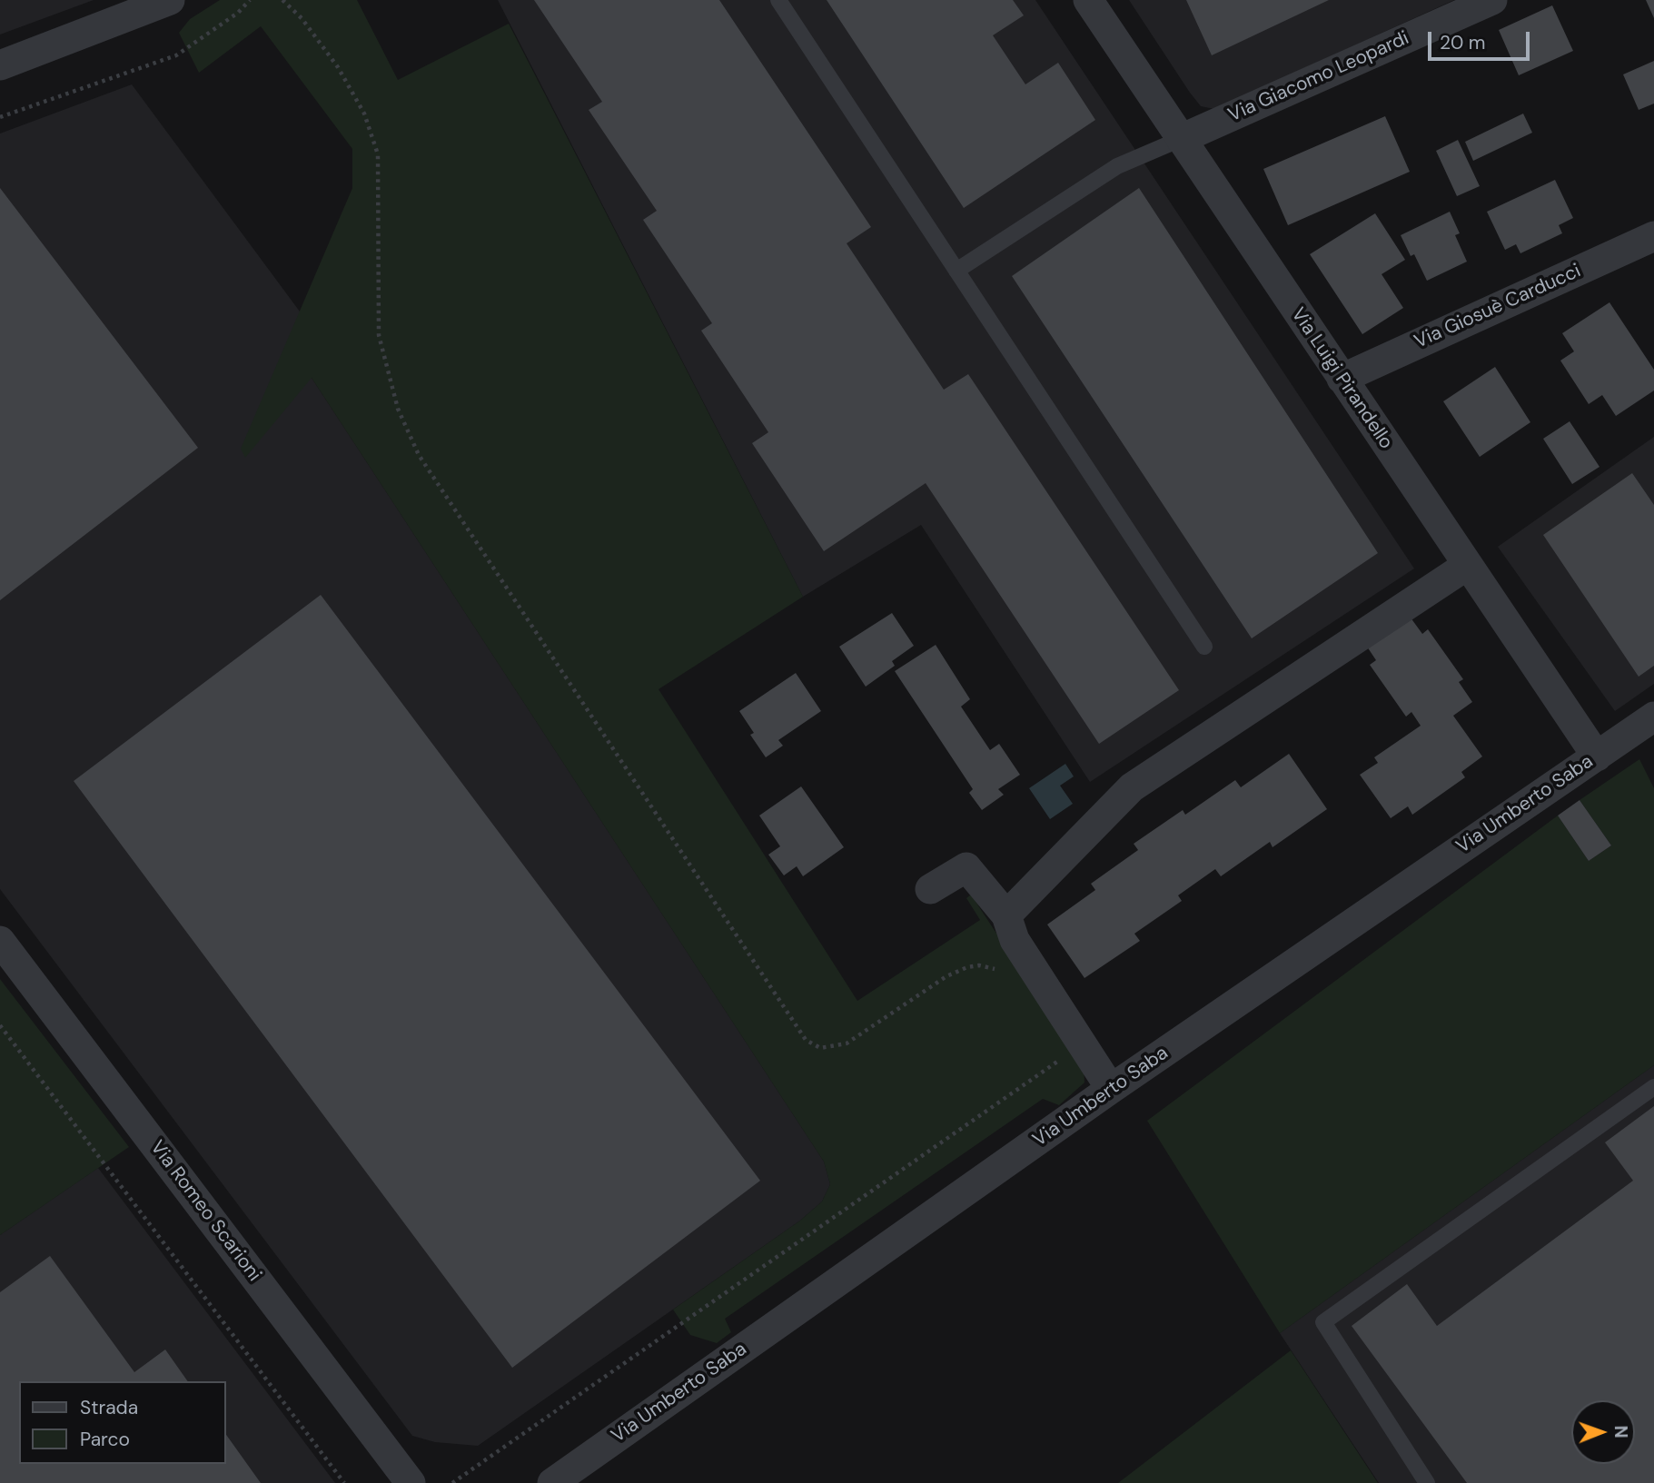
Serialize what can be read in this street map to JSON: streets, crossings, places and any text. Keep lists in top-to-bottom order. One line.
{"streets":{"street":["Via Giacomo Leopardi","Via Giosuè Carducci","Via Luigi Pirandello","Via Umberto Saba","Via Romeo Scarioni"]},"crossings":[["Via Giacomo Leopardi","Via Luigi Pirandello"],["Via Giosuè Carducci","Via Luigi Pirandello"],["Via Luigi Pirandello","Via Umberto Saba"]],"legend":["Strada","Parco"],"scale_bar":"20 m","north":"right"}
